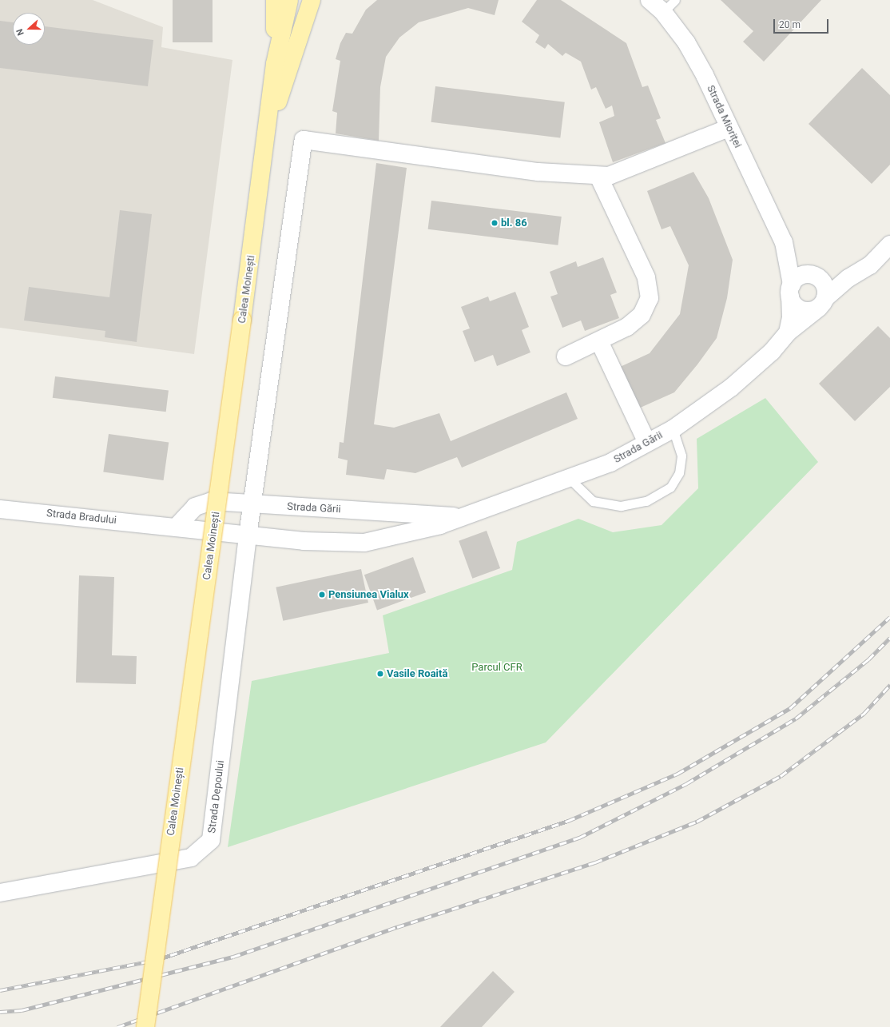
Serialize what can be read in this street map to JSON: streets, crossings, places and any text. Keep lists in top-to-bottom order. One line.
{"streets":{"main road":["Calea Moinești"],"street":["Strada Mioriței","Strada Gării","Strada Bradului","Strada Depoului"]},"crossings":[["Strada Mioriței","Strada Gării"],["Strada Gării","Strada Bradului"],["Strada Gării","Strada Depoului"]],"parks":["Parcul CFR"],"places":["bl. 86","Pensiunea Vialux","Vasile Roaită"],"scale_bar":"20 m","north":"left"}
